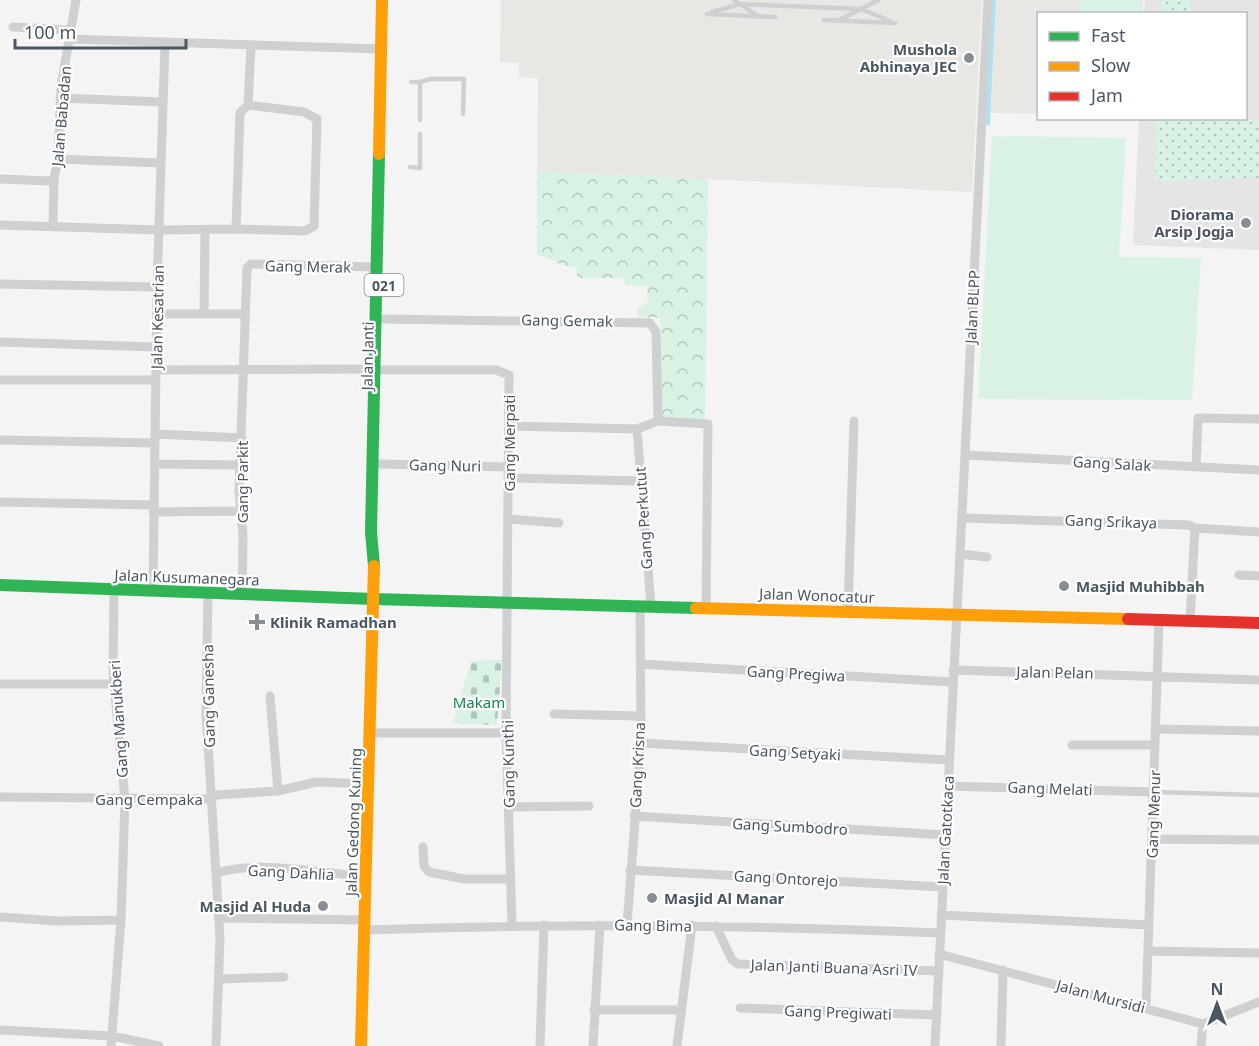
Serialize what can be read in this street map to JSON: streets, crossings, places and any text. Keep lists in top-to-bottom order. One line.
{"streets":{"main road":["021","Jalan Janti","Jalan Kusumanegara","Jalan Wonocatur","Jalan Gedong Kuning"],"street":["Jalan Babadan","Gang Merak","Jalan BLPP","Jalan Kesatrian","Gang Gemak","Gang Merpati","Gang Salak","Gang Nuri","Gang Parkit","Gang Perkutut","Gang Srikaya","Jalan Pelan","Gang Pregiwa","Gang Ganesha","Gang Manukberi","Gang Setyaki","Gang Kunthi","Gang Krisna","Gang Melati","Gang Cempaka","Gang Menur","Gang Sumbodro","Jalan Gatotkaca","Gang Dahlia","Gang Ontorejo","Gang Bima","Jalan Janti Buana Asri IV","Jalan Mursidi","Gang Pregiwati"]},"crossings":[["Gang Merak","Jalan Janti"],["Gang Merak","Gang Parkit"],["Jalan BLPP","Gang Salak"],["Jalan BLPP","Gang Srikaya"],["Jalan BLPP","Jalan Wonocatur"],["Jalan BLPP","Jalan Gatotkaca"],["Jalan Kesatrian","Jalan Kusumanegara"],["Gang Gemak","Jalan Janti"],["Jalan Janti","Gang Merpati"],["Jalan Janti","Gang Nuri"],["Jalan Janti","Jalan Kusumanegara"],["Jalan Janti","Jalan Wonocatur"],["Jalan Janti","Jalan Gedong Kuning"],["Gang Merpati","Gang Nuri"],["Gang Merpati","Jalan Wonocatur"],["Gang Merpati","Gang Kunthi"],["Gang Parkit","Jalan Kusumanegara"],["Gang Perkutut","Jalan Wonocatur"],["Gang Perkutut","Gang Krisna"],["Jalan Kusumanegara","Jalan Wonocatur"],["Jalan Kusumanegara","Gang Ganesha"],["Jalan Kusumanegara","Gang Manukberi"],["Jalan Kusumanegara","Jalan Gedong Kuning"],["Jalan Wonocatur","Gang Kunthi"],["Jalan Wonocatur","Gang Krisna"],["Jalan Wonocatur","Gang Menur"],["Jalan Wonocatur","Jalan Gedong Kuning"],["Jalan Wonocatur","Jalan Gatotkaca"],["Jalan Pelan","Gang Menur"],["Jalan Pelan","Jalan Gatotkaca"],["Gang Pregiwa","Gang Krisna"],["Gang Pregiwa","Jalan Gatotkaca"],["Gang Ganesha","Gang Cempaka"],["Gang Ganesha","Gang Dahlia"],["Gang Ganesha","Gang Bima"],["Gang Manukberi","Gang Cempaka"],["Gang Setyaki","Gang Krisna"],["Gang Setyaki","Jalan Gatotkaca"],["Gang Kunthi","Gang Bima"],["Gang Krisna","Gang Sumbodro"],["Gang Krisna","Gang Ontorejo"],["Gang Krisna","Gang Bima"],["Gang Melati","Gang Menur"],["Gang Melati","Jalan Gatotkaca"],["Gang Cempaka","Jalan Gedong Kuning"],["Gang Menur","Jalan Mursidi"],["Jalan Gedong Kuning","Gang Dahlia"],["Jalan Gedong Kuning","Gang Bima"],["Gang Sumbodro","Jalan Gatotkaca"],["Jalan Gatotkaca","Gang Ontorejo"],["Jalan Gatotkaca","Gang Bima"],["Jalan Gatotkaca","Jalan Janti Buana Asri IV"],["Jalan Gatotkaca","Jalan Mursidi"],["Jalan Gatotkaca","Gang Pregiwati"],["Gang Bima","Jalan Janti Buana Asri IV"]],"parks":["Makam"],"places":{"other":["Mushola Abhinaya JEC","Diorama Arsip Jogja","Masjid Muhibbah","Masjid Al Manar","Masjid Al Huda"],"health":["Klinik Ramadhan"]},"legend":["Fast","Slow","Jam"],"scale_bar":"100 m","north":"top"}
